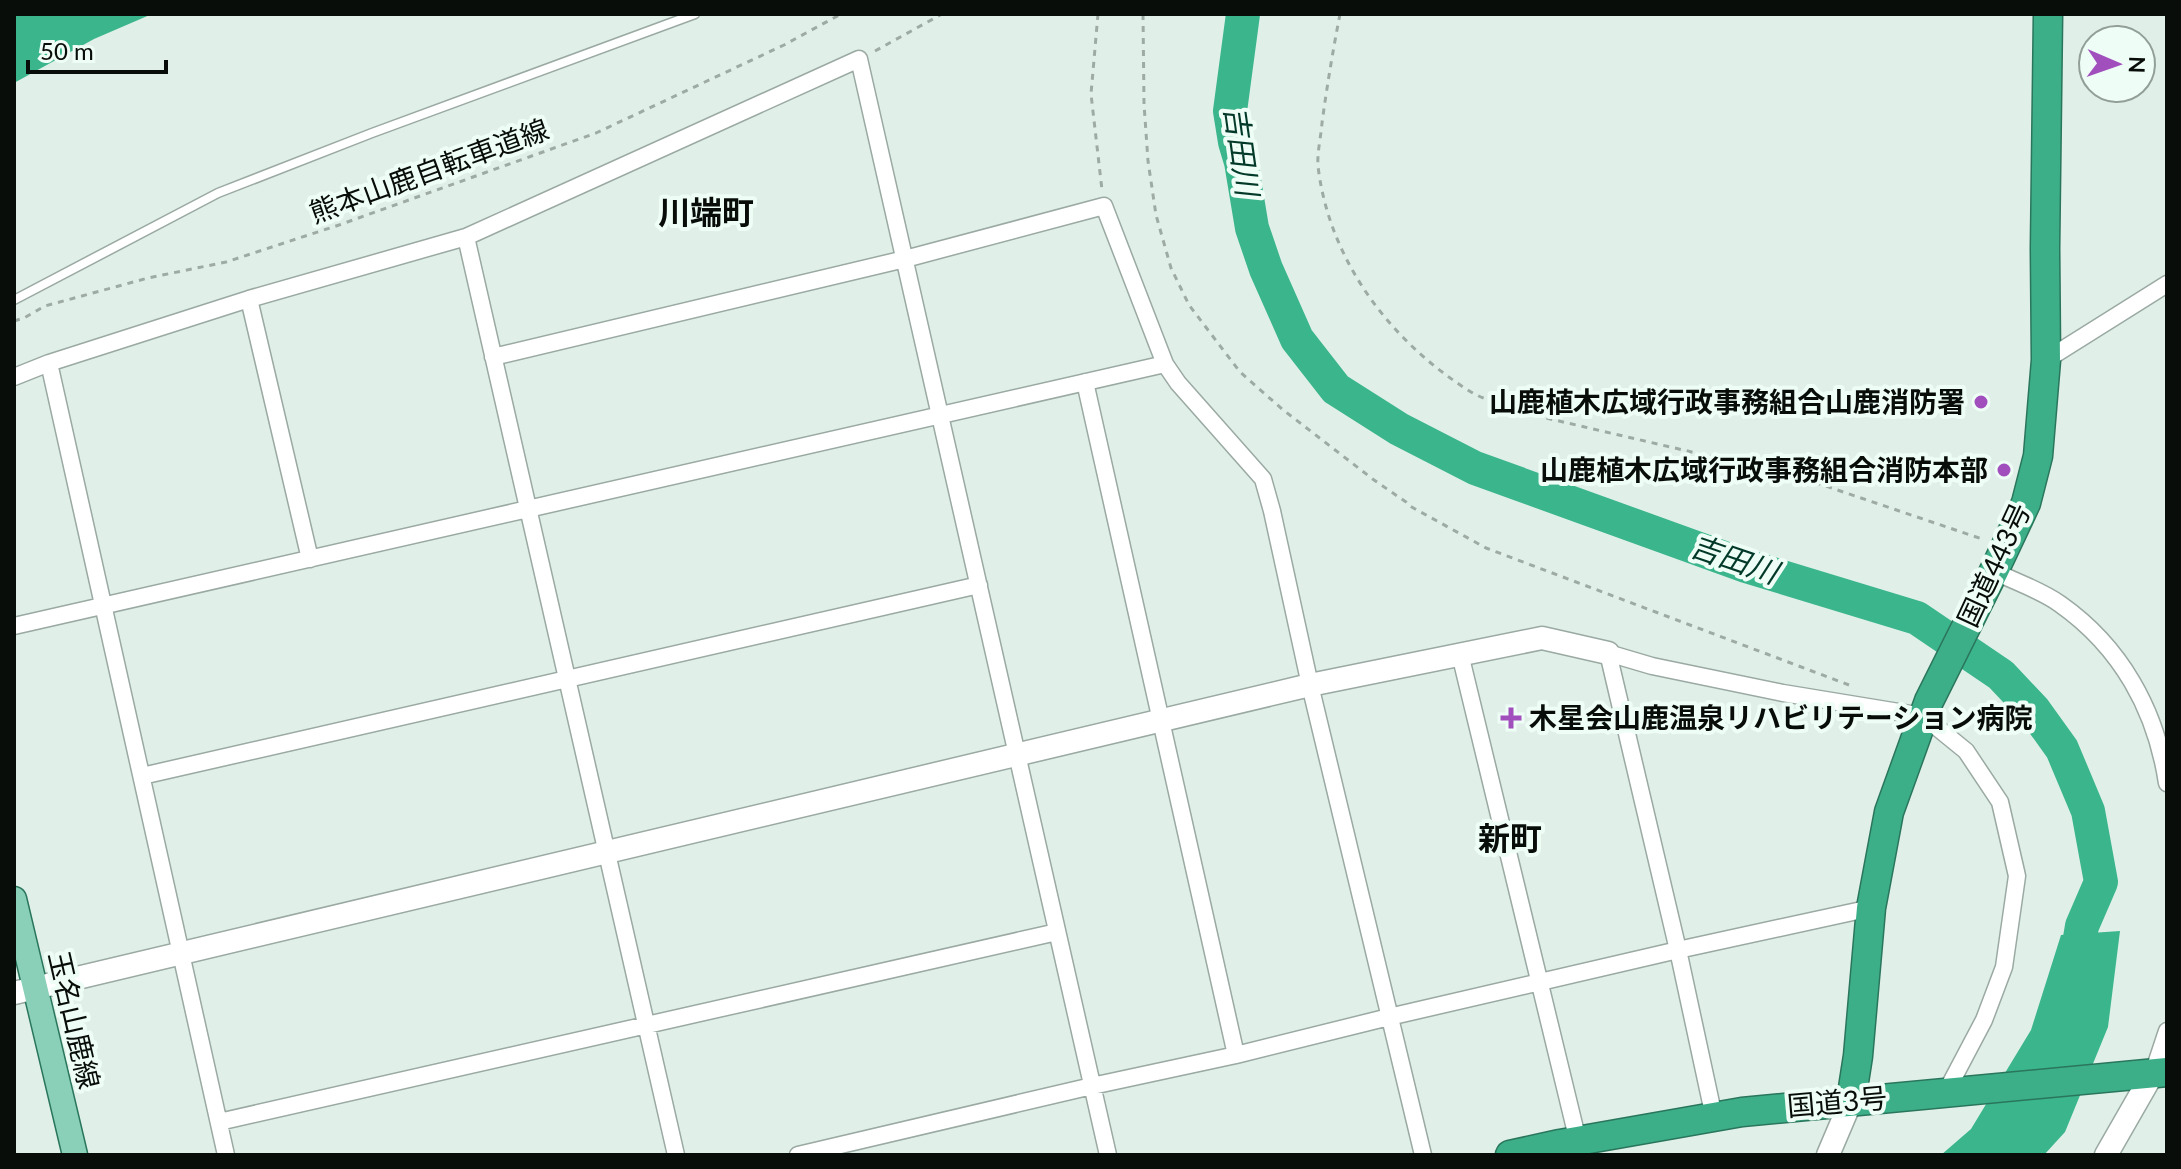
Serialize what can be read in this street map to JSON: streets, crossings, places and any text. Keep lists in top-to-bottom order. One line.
{"streets":{"highway":["国道443号","国道3号"],"main road":["玉名山鹿線"],"path":["熊本山鹿自転車道線"]},"crossings":[["国道443号","国道3号"]],"districts":["川端町","新町"],"water":["吉田川"],"places":{"other":["山鹿植木広域行政事務組合山鹿消防署","山鹿植木広域行政事務組合消防本部"],"health":["木星会山鹿温泉リハビリテーション病院"]},"scale_bar":"50 m","north":"right"}
